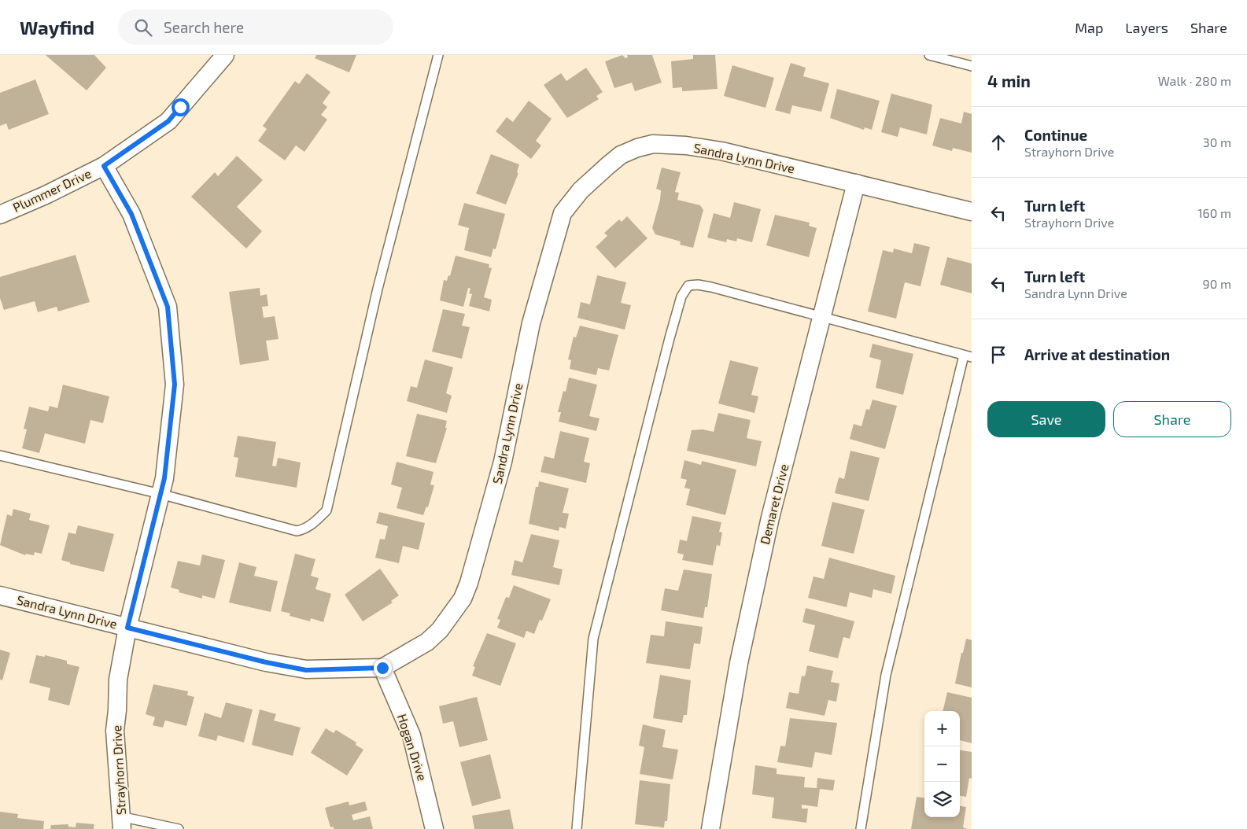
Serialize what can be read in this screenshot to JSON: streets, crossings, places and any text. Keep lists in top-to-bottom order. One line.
{"streets":{"street":["Sandra Lynn Drive","Plummer Drive","Demaret Drive","Hogan Drive","Strayhorn Drive"]},"crossings":[["Sandra Lynn Drive","Demaret Drive"],["Sandra Lynn Drive","Hogan Drive"],["Sandra Lynn Drive","Strayhorn Drive"],["Plummer Drive","Strayhorn Drive"]],"page":{"header":"Wayfind","search":"Search here","nav":["Map","Layers","Share"],"heading":["4 min","Walk · 280 m"],"list":[["Continue","Strayhorn Drive","30 m"],["Turn left","Strayhorn Drive","160 m"],["Turn left","Sandra Lynn Drive","90 m"],"Arrive at destination"],"buttons":["Save","Share"],"map_buttons":["+","−"]}}
